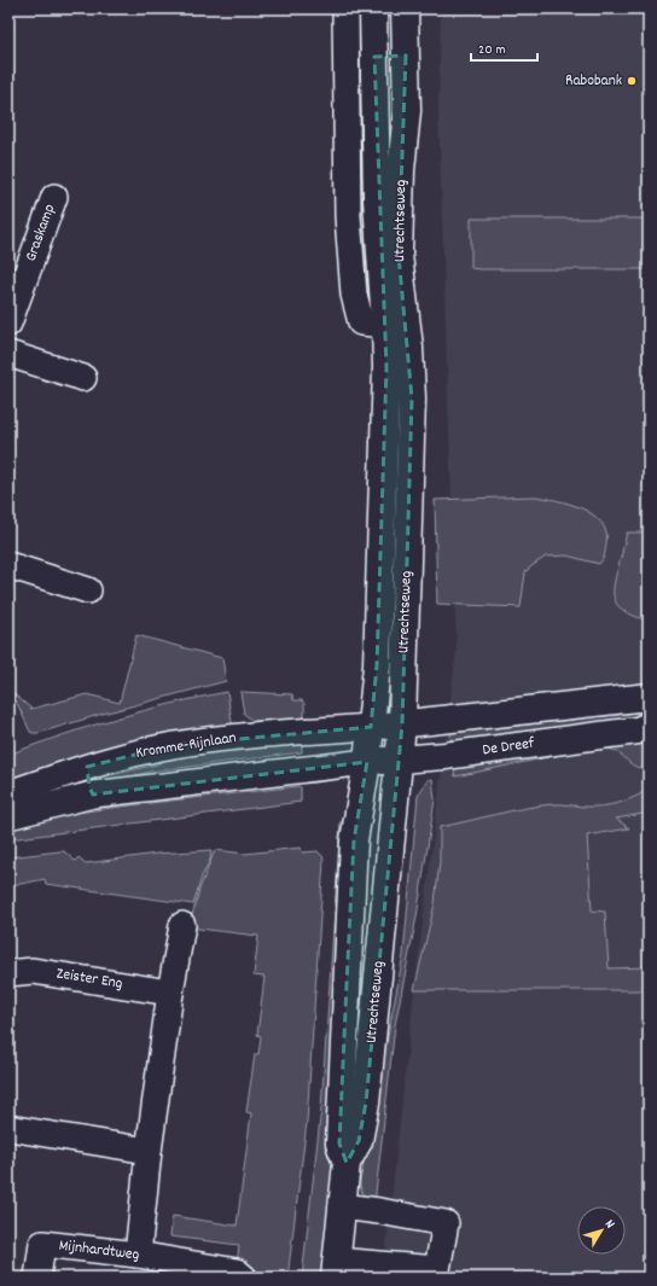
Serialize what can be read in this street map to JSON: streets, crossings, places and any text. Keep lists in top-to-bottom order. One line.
{"streets":{"main road":["Utrechtseweg","De Dreef"],"street":["Graskamp","Kromme-Rijnlaan","Zeister Eng","Mijnhardtweg"]},"crossings":[["Utrechtseweg","Kromme-Rijnlaan"],["Utrechtseweg","De Dreef"]],"places":["Rabobank"],"scale_bar":"20 m","north":"top right"}
